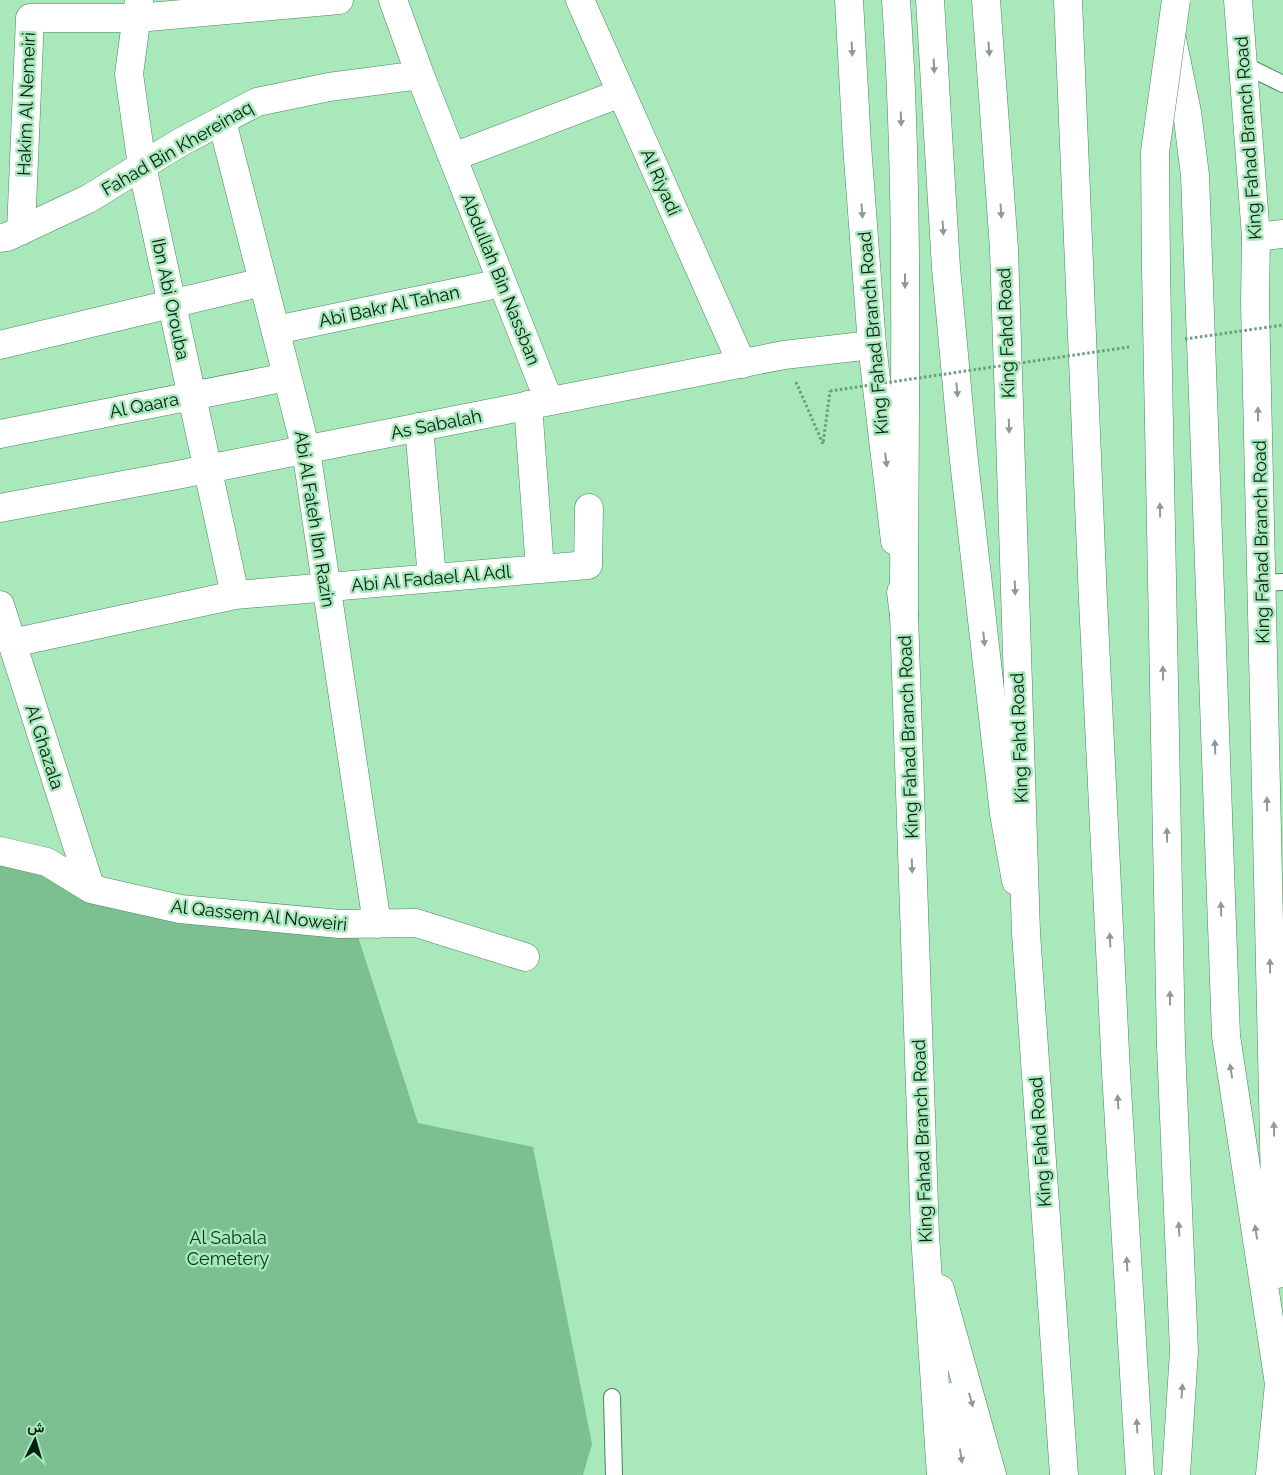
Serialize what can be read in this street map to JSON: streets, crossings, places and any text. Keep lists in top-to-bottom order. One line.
{"streets":{"main road":["Hakim Al Nemeiri","King Fahad Branch Road","Fahad Bin Khereinaq","Al Riyadi","Abdullah Bin Nassban","Ibn Abi Orouba","Abi Bakr Al Tahan","King Fahd Road","Al Qaara","As Sabalah","Abi Al Fateh Ibn Razin","Abi Al Fadael Al Adl","Al Ghazala","Al Qassem Al Noweiri"]},"crossings":[["Hakim Al Nemeiri","Fahad Bin Khereinaq"],["Hakim Al Nemeiri","Ibn Abi Orouba"],["King Fahad Branch Road","As Sabalah"],["Fahad Bin Khereinaq","Abdullah Bin Nassban"],["Fahad Bin Khereinaq","Ibn Abi Orouba"],["Fahad Bin Khereinaq","Abi Al Fateh Ibn Razin"],["Al Riyadi","As Sabalah"],["Abdullah Bin Nassban","Abi Bakr Al Tahan"],["Abdullah Bin Nassban","As Sabalah"],["Abdullah Bin Nassban","Abi Al Fadael Al Adl"],["Ibn Abi Orouba","Al Qaara"],["Ibn Abi Orouba","As Sabalah"],["Ibn Abi Orouba","Abi Al Fadael Al Adl"],["Abi Bakr Al Tahan","Abi Al Fateh Ibn Razin"],["Al Qaara","Abi Al Fateh Ibn Razin"],["As Sabalah","Abi Al Fateh Ibn Razin"],["Abi Al Fateh Ibn Razin","Abi Al Fadael Al Adl"],["Abi Al Fateh Ibn Razin","Al Qassem Al Noweiri"],["Abi Al Fadael Al Adl","Al Ghazala"],["Al Ghazala","Al Qassem Al Noweiri"]],"parks":["Al Sabala Cemetery"],"north":"top"}
